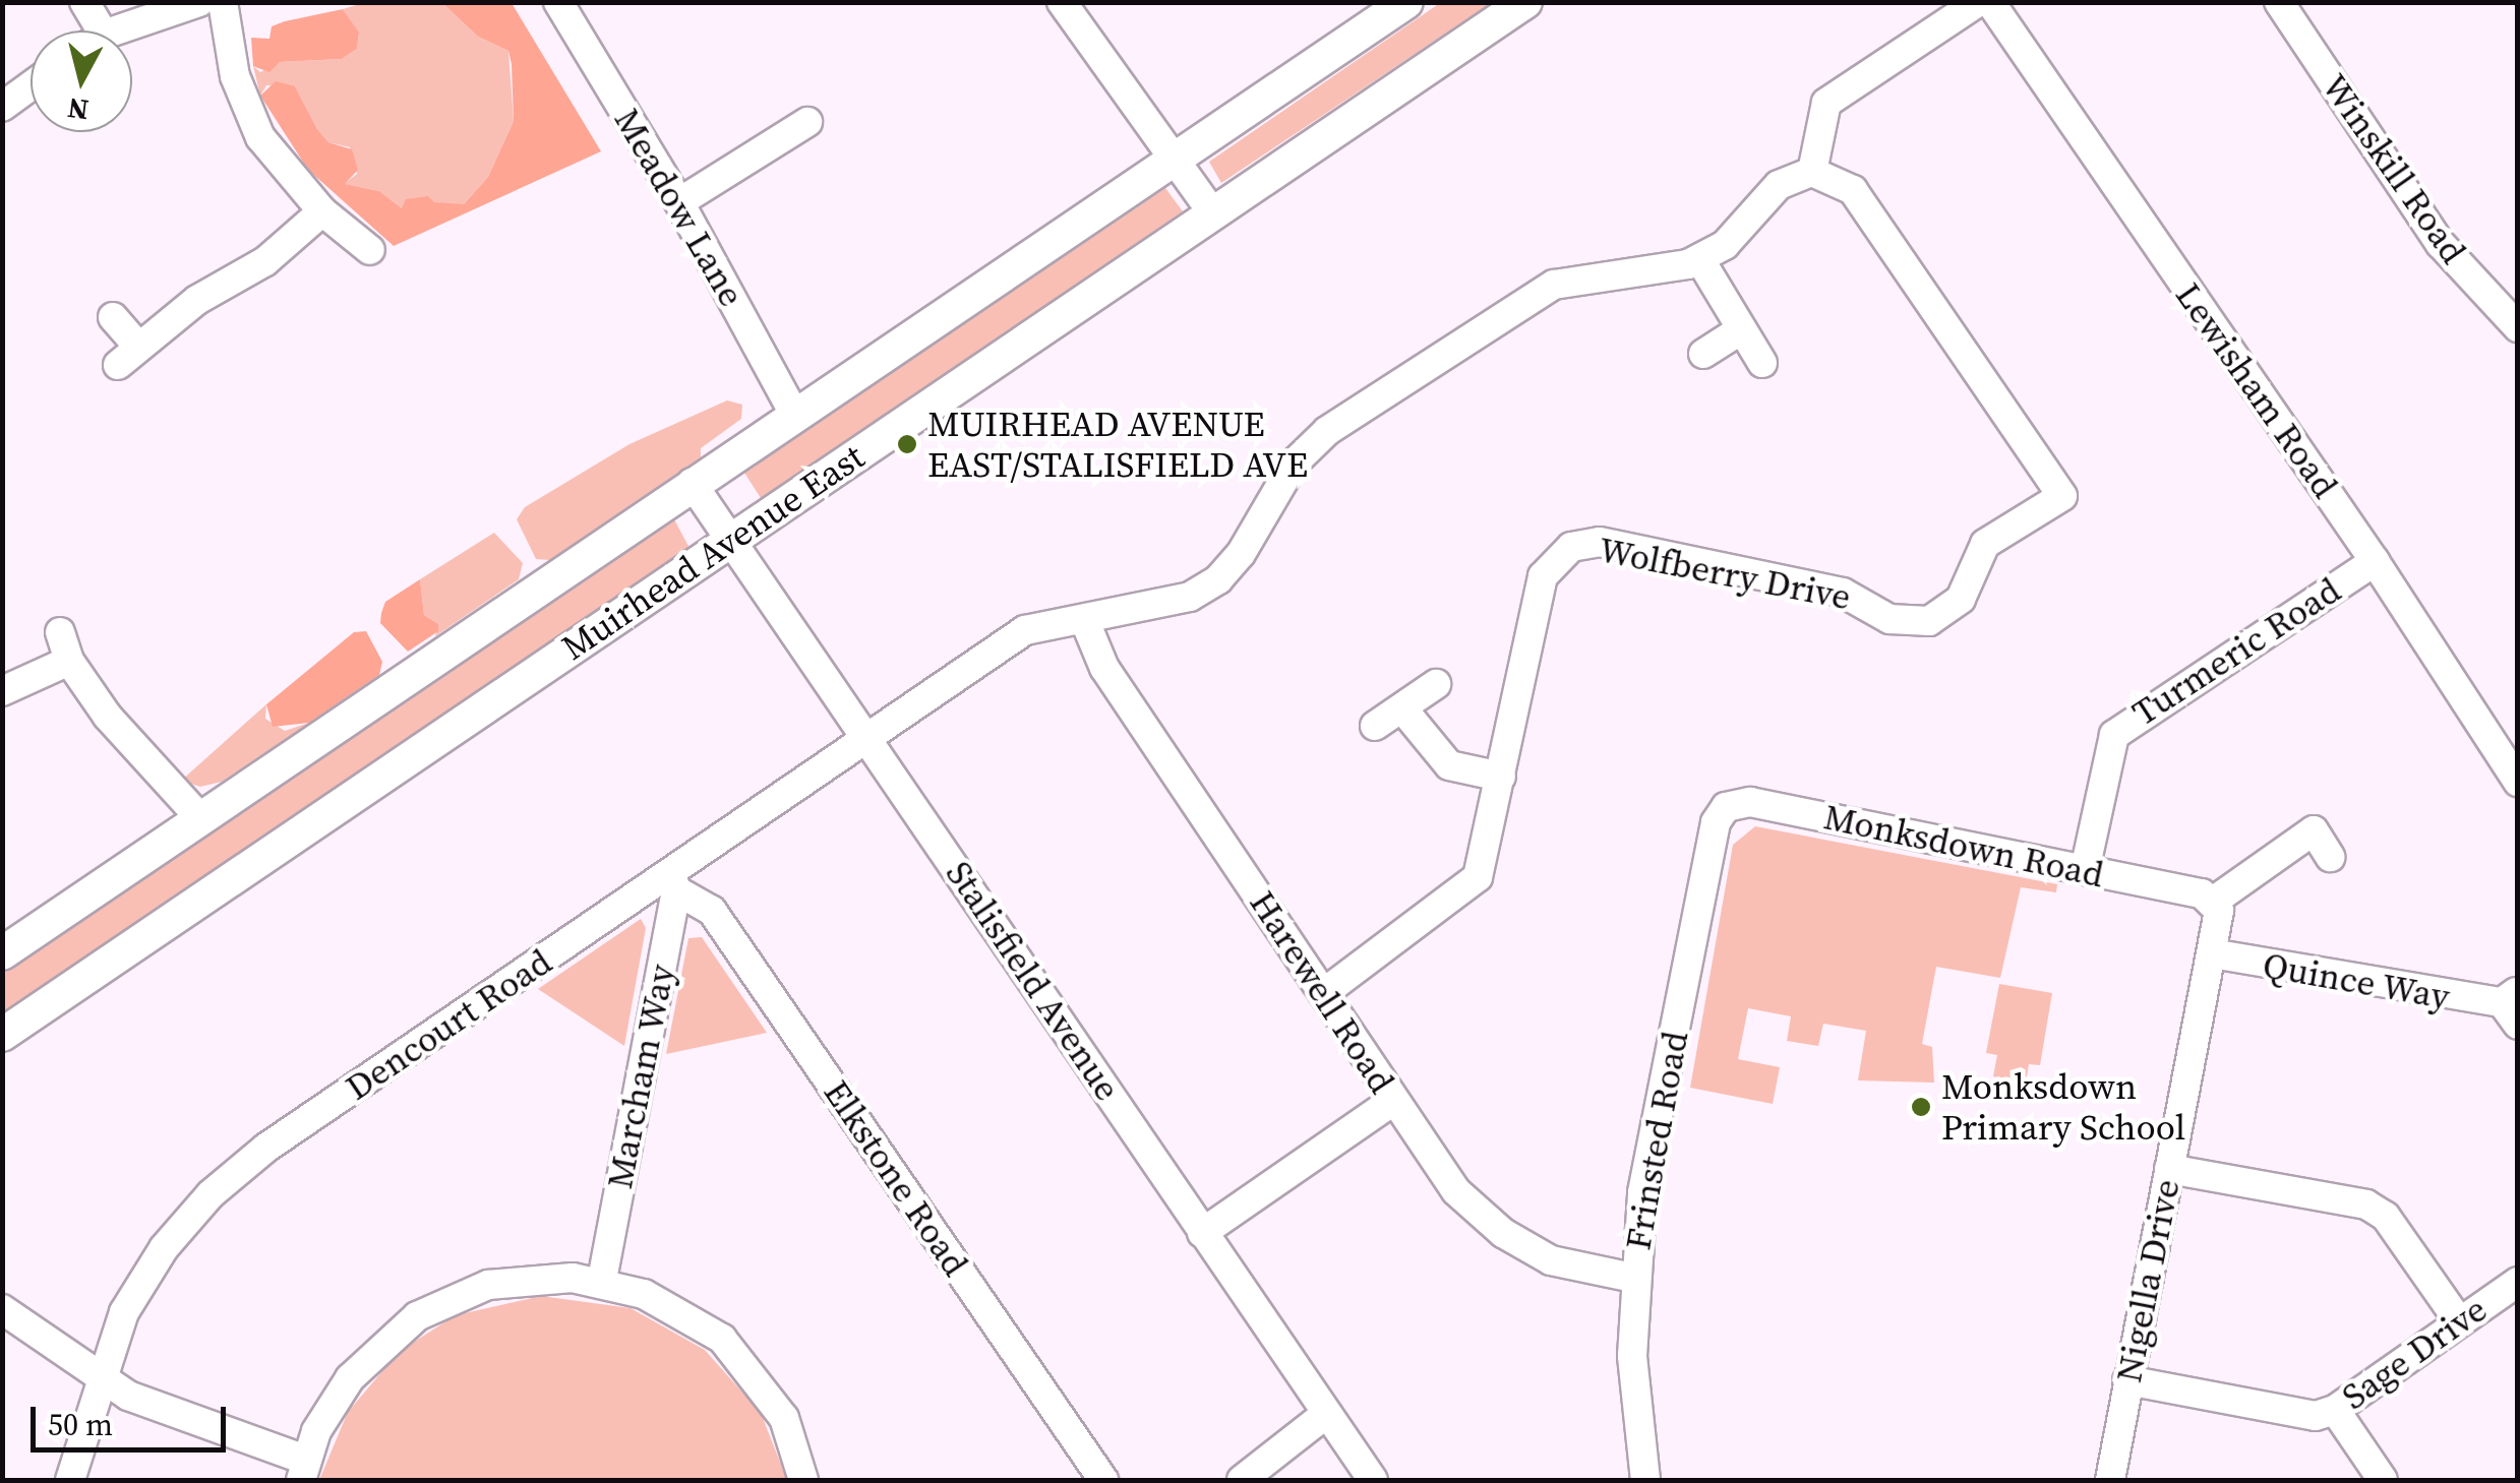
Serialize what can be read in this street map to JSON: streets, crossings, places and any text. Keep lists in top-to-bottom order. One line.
{"streets":{"street":["Winskill Road","Meadow Lane","Lewisham Road","Muirhead Avenue East","Wolfberry Drive","Turmeric Road","Monksdown Road","Stalisfield Avenue","Quince Way","Harewell Road","Dencourt Road","Marcham Way","Frinsted Road","Elkstone Road","Nigella Drive","Sage Drive"]},"crossings":[["Meadow Lane","Muirhead Avenue East"],["Lewisham Road","Turmeric Road"],["Muirhead Avenue East","Stalisfield Avenue"],["Wolfberry Drive","Harewell Road"],["Turmeric Road","Monksdown Road"],["Monksdown Road","Frinsted Road"],["Monksdown Road","Nigella Drive"],["Stalisfield Avenue","Dencourt Road"],["Quince Way","Nigella Drive"],["Harewell Road","Dencourt Road"],["Harewell Road","Frinsted Road"],["Dencourt Road","Marcham Way"],["Dencourt Road","Elkstone Road"],["Marcham Way","Elkstone Road"],["Nigella Drive","Sage Drive"]],"places":["MUIRHEAD AVENUE EAST/STALISFIELD AVE","Monksdown Primary School"],"scale_bar":"50 m","north":"bottom"}
